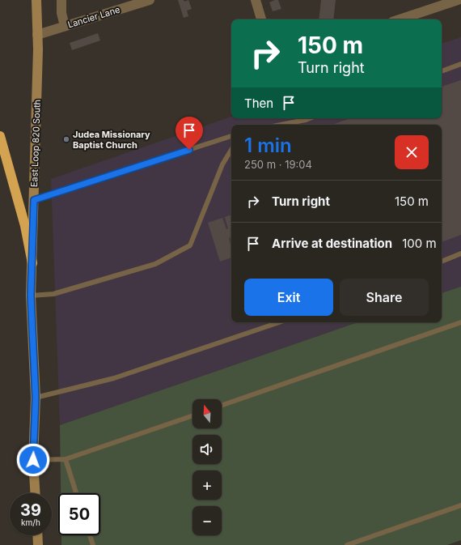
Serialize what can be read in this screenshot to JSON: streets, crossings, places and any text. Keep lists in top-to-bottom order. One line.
{"streets":{"main road":["East Loop 820 South"],"street":["Lancier Lane"]},"crossings":[["Lancier Lane","East Loop 820 South"]],"places":["Judea Missionary Baptist Church"],"north":"top","page":{"turn":["150 m","Turn right"],"then":"Then","heading":["1 min","250 m · 19:04"],"list":[{"name":"Turn right","value":"150 m"},{"name":"Arrive at destination","value":"100 m"}],"buttons":["Exit","Share"],"map_buttons":["+","−"],"speed":"39 km/h","limit":"50"}}
